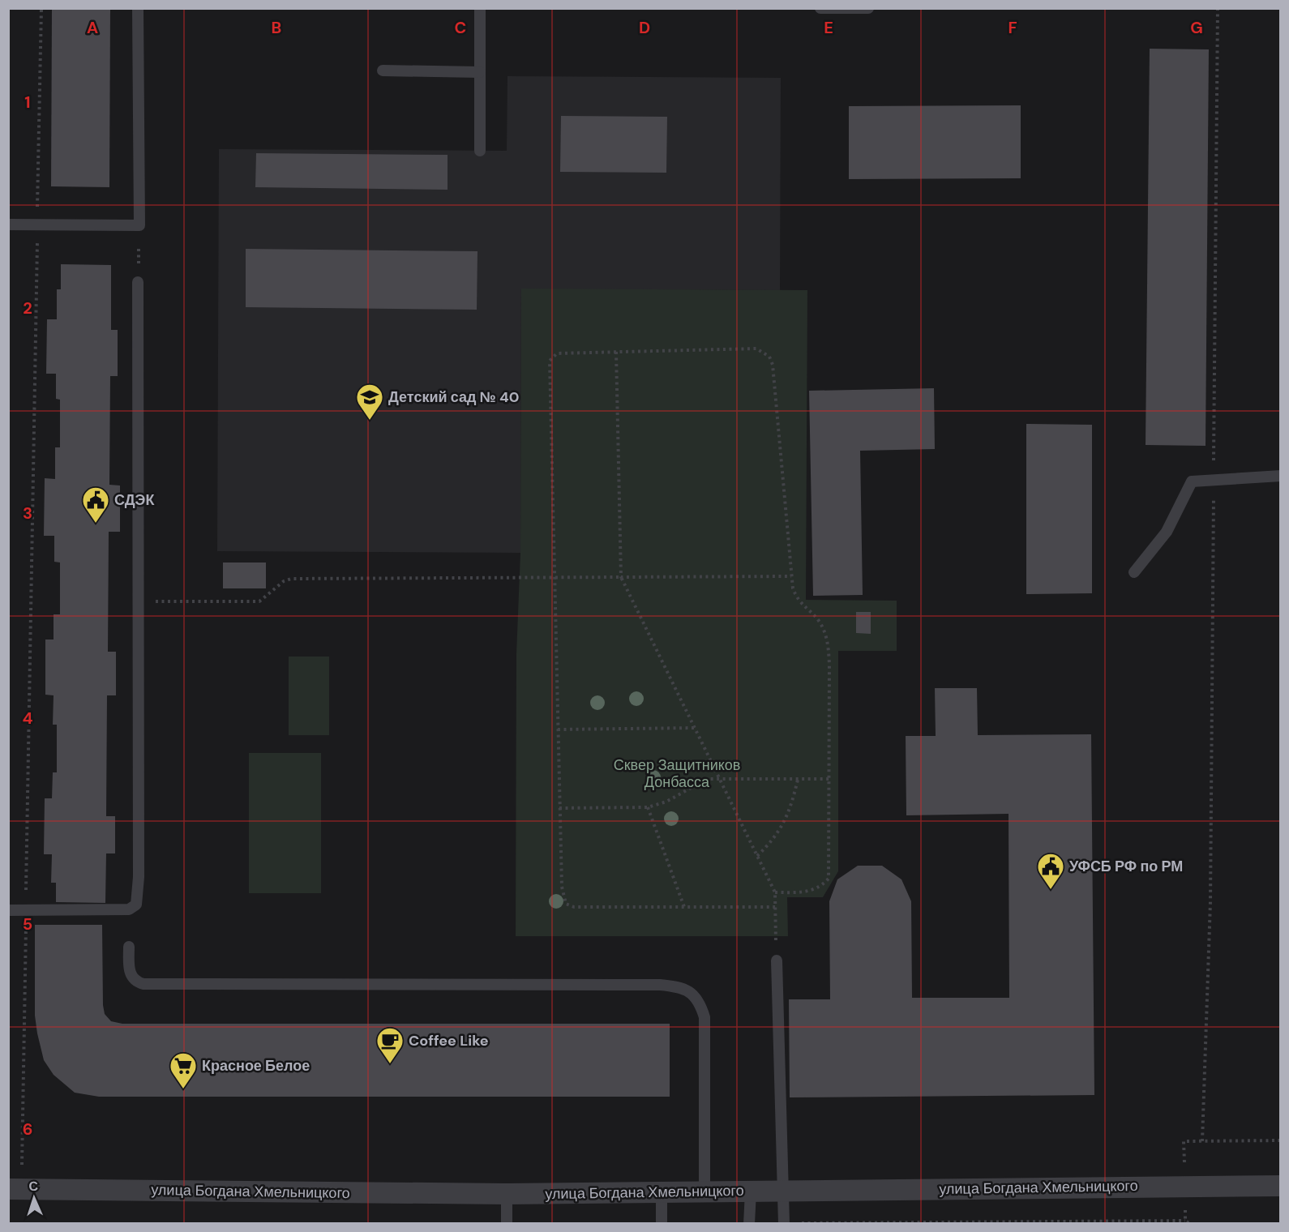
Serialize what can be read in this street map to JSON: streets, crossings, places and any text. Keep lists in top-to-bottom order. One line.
{"streets":{"street":["улица Богдана Хмельницкого"]},"parks":["Сквер Защитников Донбасса"],"places":{"school or university":["Детский сад № 40"],"public building":["СДЭК","УФСБ РФ по РМ"],"cafe":["Coffee Like"],"supermarket":["Красное Белое"]},"north":"top","grid":{"columns":["A","B","C","D","E","F","G"],"rows":["1","2","3","4","5","6"]}}
